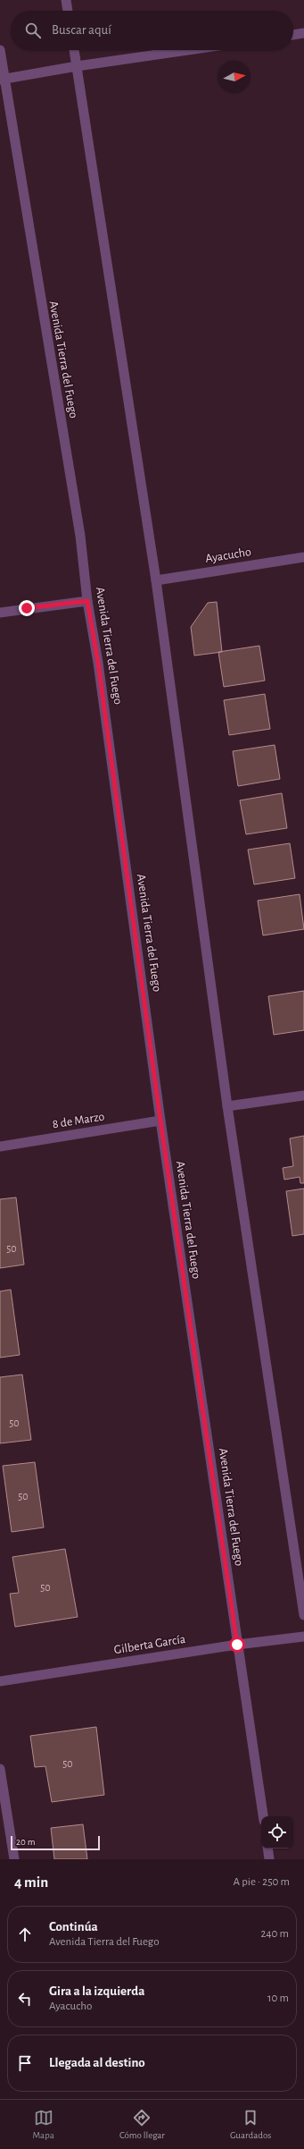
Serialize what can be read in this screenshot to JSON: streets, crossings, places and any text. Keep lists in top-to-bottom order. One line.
{"streets":{"street":["Avenida Tierra del Fuego","Ayacucho","8 de Marzo","Gilberta García"]},"crossings":[["Avenida Tierra del Fuego","8 de Marzo"],["Avenida Tierra del Fuego","Gilberta García"]],"house_numbers":["50","50","50","50","50"],"scale_bar":"20 m","north":"right","page":{"search":"Buscar aquí","scale":"20 m","heading":["4 min","A pie · 250 m"],"list":[["Continúa","Avenida Tierra del Fuego","240 m"],["Gira a la izquierda","Ayacucho","10 m"],"Llegada al destino"],"nav":["Mapa","Cómo llegar","Guardados"]}}
